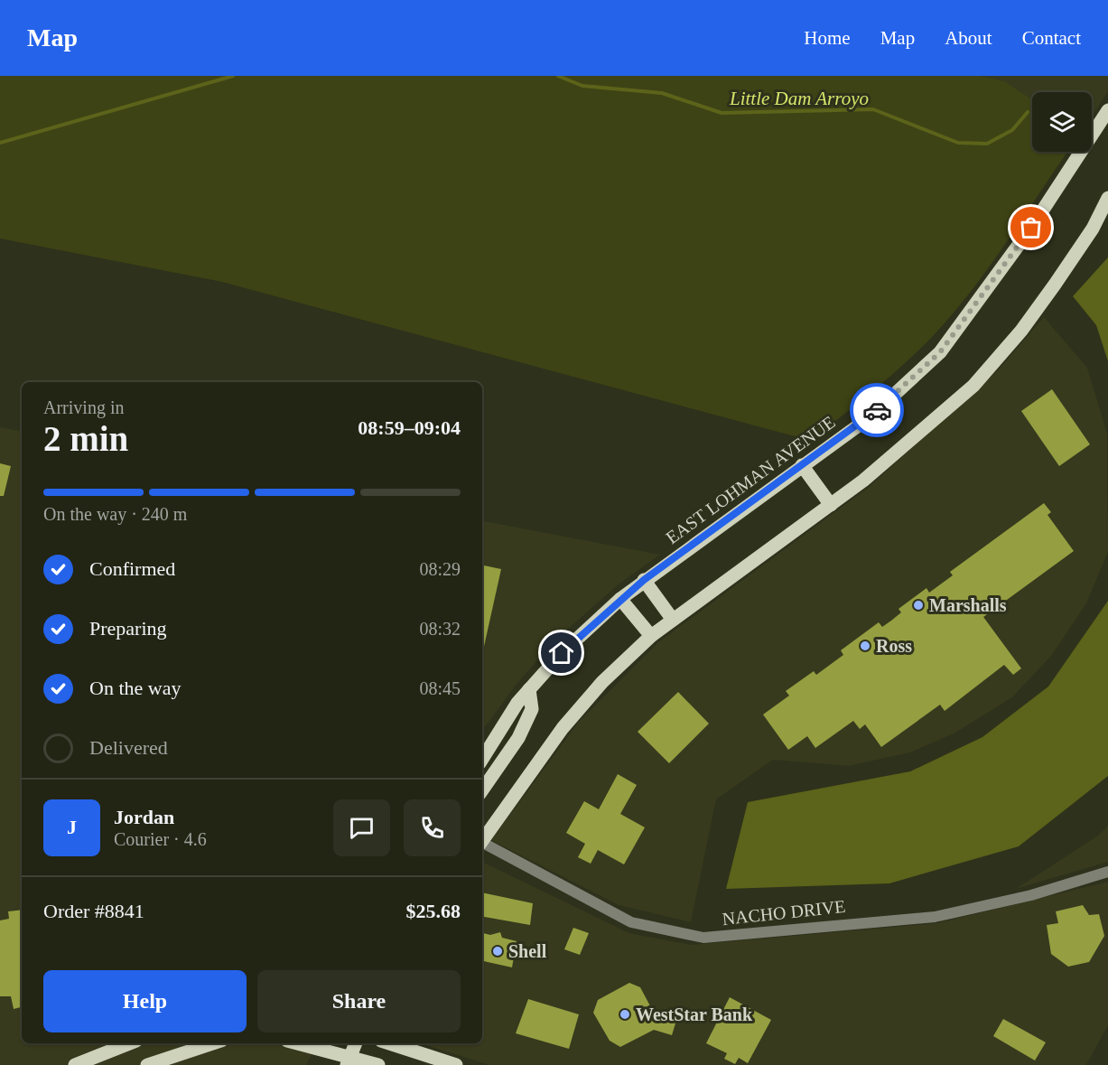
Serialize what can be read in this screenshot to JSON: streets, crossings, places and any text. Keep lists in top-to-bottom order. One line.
{"streets":{"main road":["EAST LOHMAN AVENUE"],"street":["NACHO DRIVE"]},"water":["Little Dam Arroyo"],"places":["Marshalls","Ross","Shell","WestStar Bank"],"page":{"header":"Map","nav":["Home","Map","About","Contact"],"heading":["2 min","Arriving in","08:59–09:04"],"panel":["Jordan","Courier · 4.6","Order #8841","$25.68"],"bar":"On the way · 240 m","list":[["Confirmed","08:29"],["Preparing","08:32"],["On the way","08:45"],"Delivered"],"round":"J","buttons":["Help","Share"]}}
